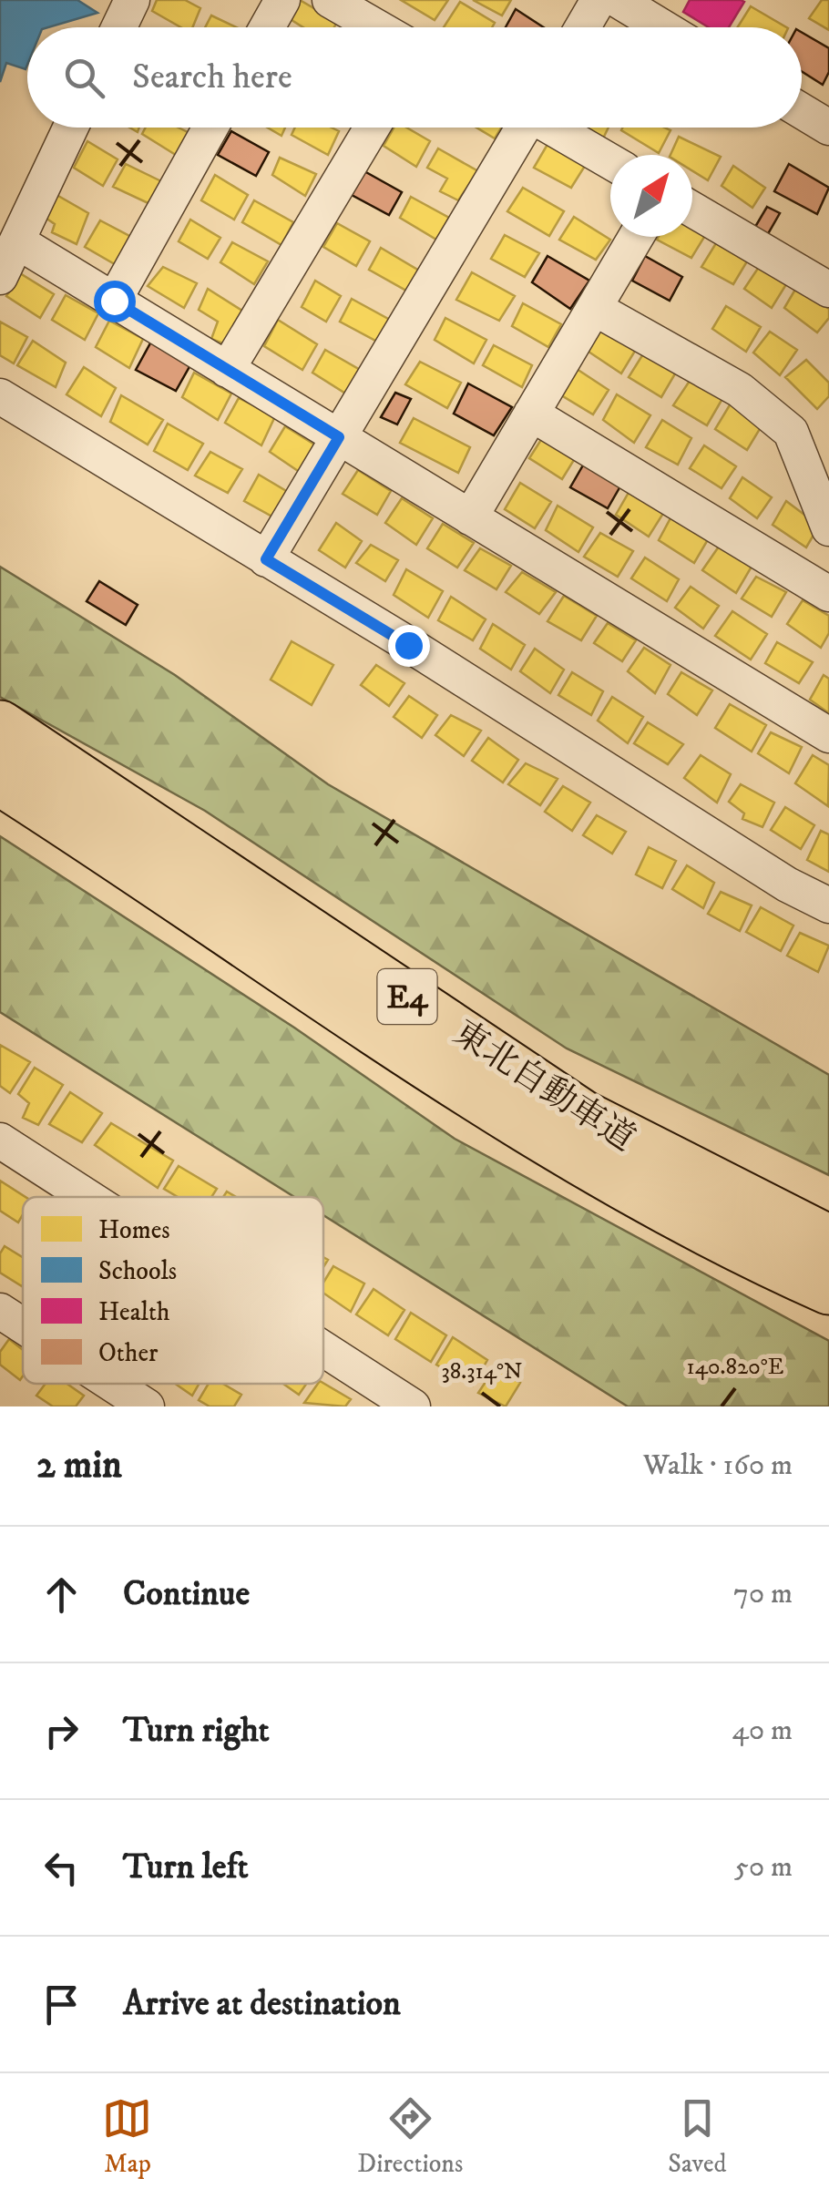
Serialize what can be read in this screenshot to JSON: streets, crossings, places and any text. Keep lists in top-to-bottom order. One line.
{"streets":{"highway":["E4","東北自動車道"]},"legend":["Homes","Schools","Health","Other"],"north":"top right","page":{"search":"Search here","heading":["2 min","Walk · 160 m"],"list":[["Continue","70 m"],["Turn right","40 m"],["Turn left","50 m"],"Arrive at destination"],"nav":["Map","Directions","Saved"]},"coordinates":["140.820°E","38.314°N"]}
